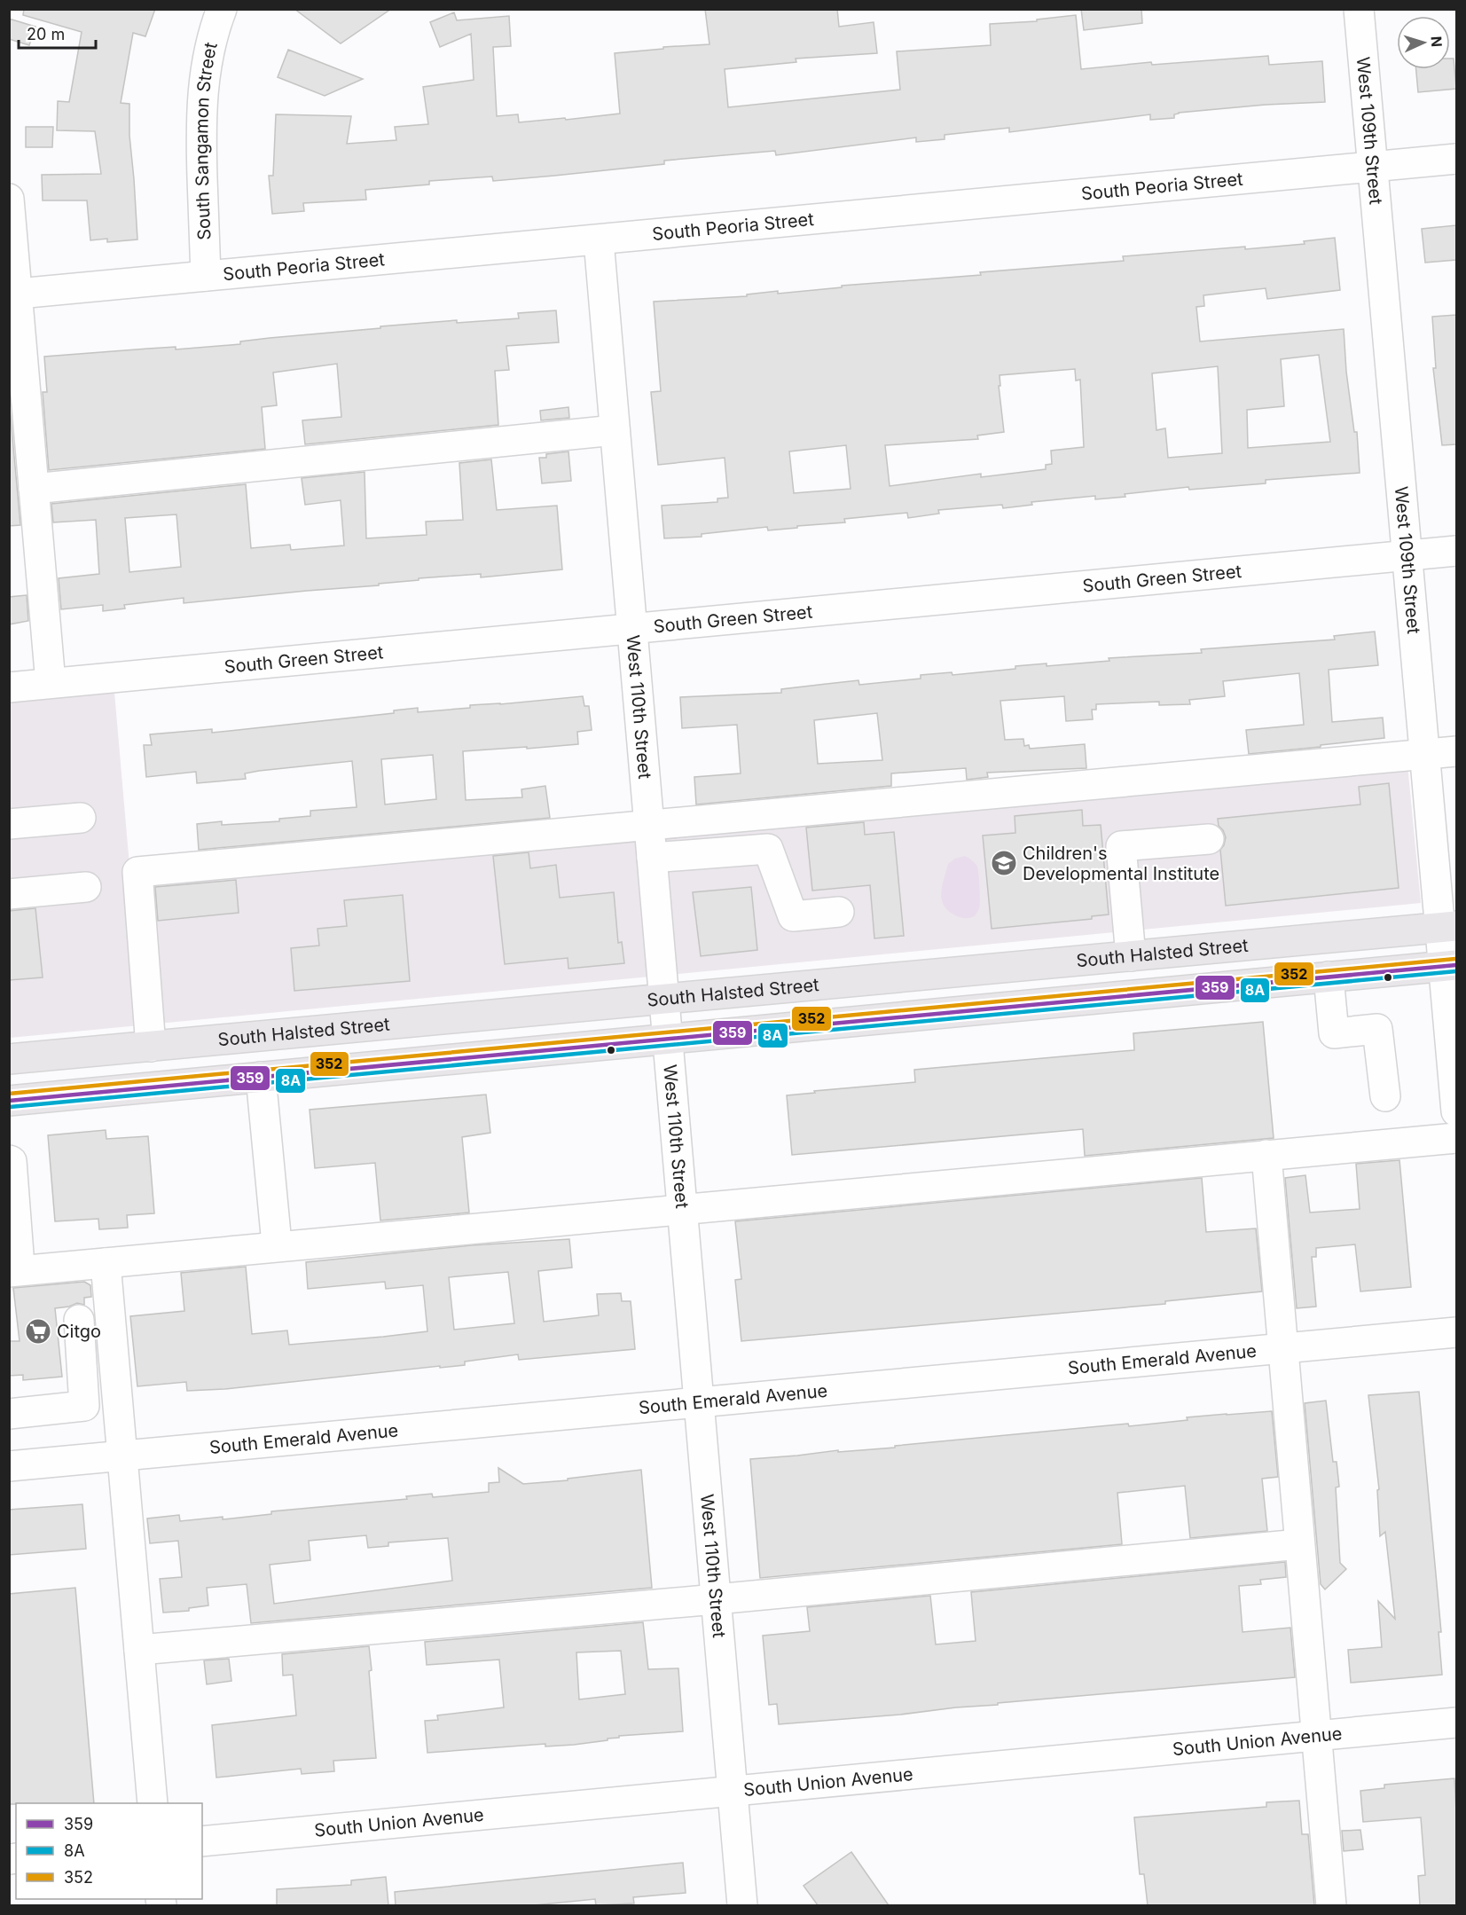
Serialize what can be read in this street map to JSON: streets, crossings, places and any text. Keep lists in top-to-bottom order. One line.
{"streets":{"main road":["South Halsted Street"],"street":["West 109th Street","South Sangamon Street","South Peoria Street","South Green Street","West 110th Street","South Emerald Avenue","South Union Avenue"]},"crossings":[["West 109th Street","South Peoria Street"],["West 109th Street","South Green Street"],["West 109th Street","South Halsted Street"],["South Sangamon Street","South Peoria Street"],["South Peoria Street","West 110th Street"],["South Green Street","West 110th Street"],["West 110th Street","South Halsted Street"],["West 110th Street","South Emerald Avenue"],["West 110th Street","South Union Avenue"]],"places":{"school or university":["Children's Developmental Institute"],"supermarket":["Citgo"]},"lines":["transit line 352","transit line 359","transit line 8A"],"legend":["359","8A","352"],"scale_bar":"20 m","north":"right"}
